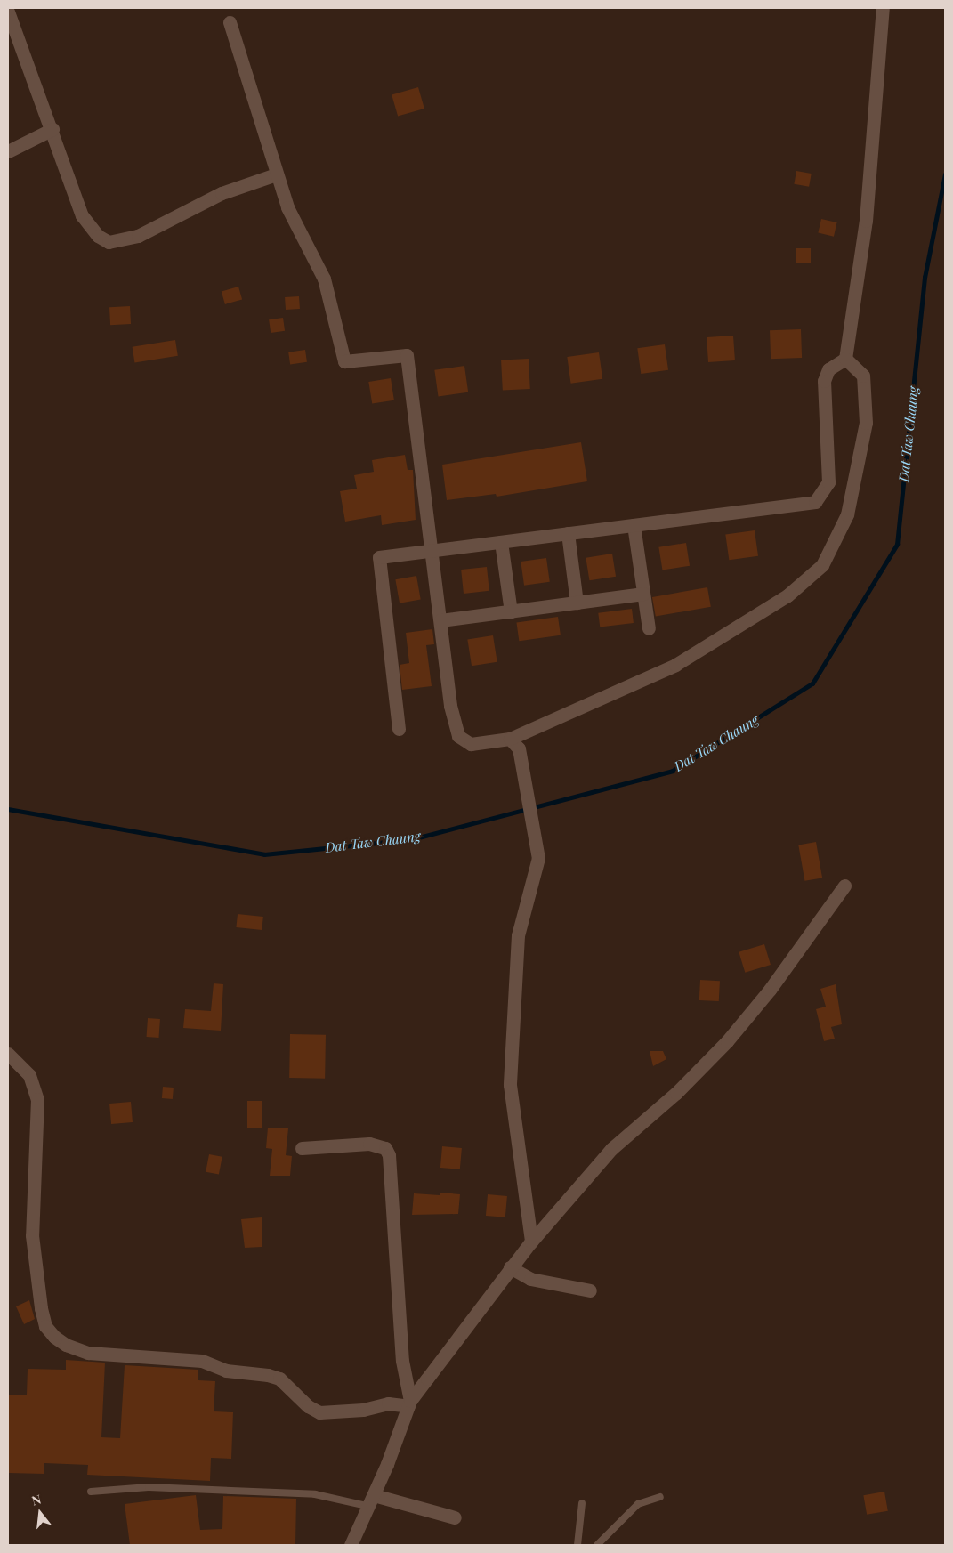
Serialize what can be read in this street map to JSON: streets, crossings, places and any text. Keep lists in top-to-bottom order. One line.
{"water":["Dat Taw Chaung"],"north":"top"}
